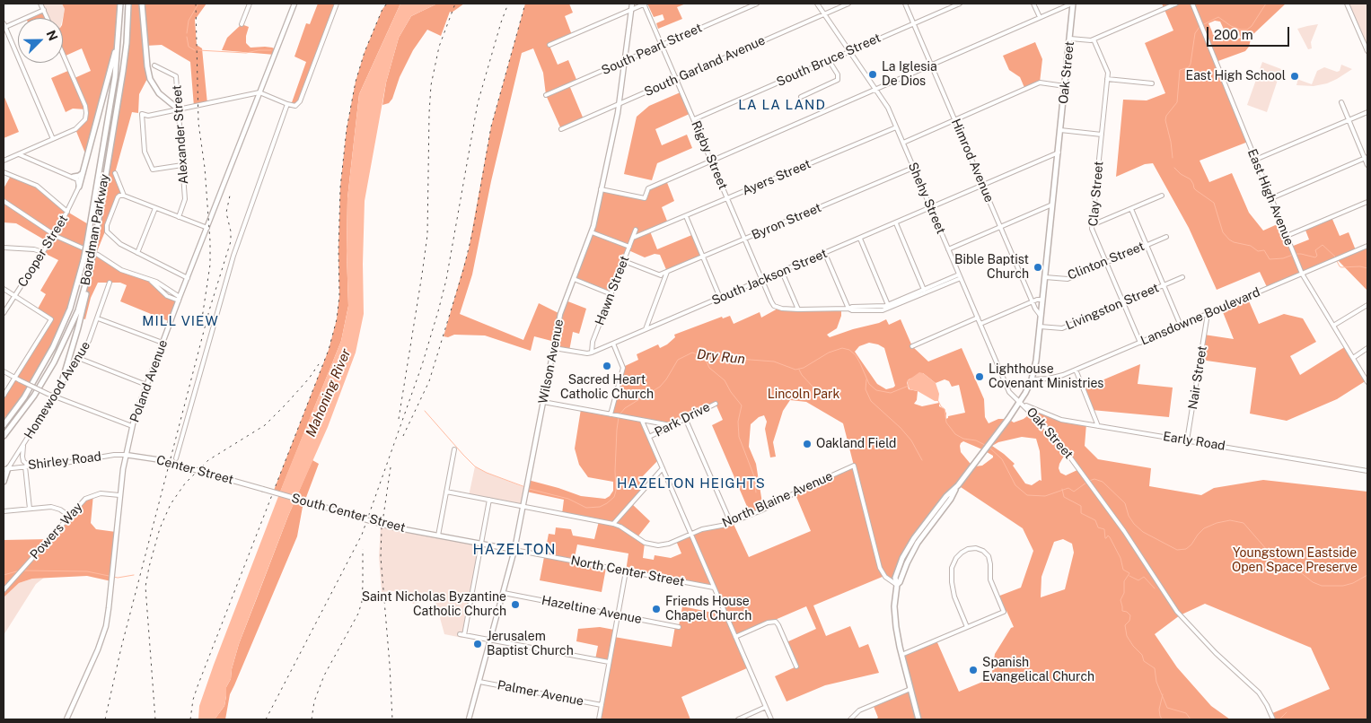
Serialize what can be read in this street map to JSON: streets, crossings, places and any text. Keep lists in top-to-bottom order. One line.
{"streets":{"highway":["Oak Street","Boardman Parkway"],"main road":["Wilson Avenue","Poland Avenue","Center Street","South Center Street"],"street":["South Pearl Street","South Bruce Street","South Garland Avenue","Alexander Street","Rigby Street","Himrod Avenue","Ayers Street","Clay Street","East High Avenue","Shehy Street","Byron Street","Cooper Street","Clinton Street","South Jackson Street","Hawn Street","Livingston Street","Lansdowne Boulevard","Nair Street","Homewood Avenue","Park Drive","Early Road","Shirley Road","North Blaine Avenue","Powers Way","North Center Street","Hazeltine Avenue","Palmer Avenue"]},"crossings":[["South Pearl Street","Rigby Street"],["South Pearl Street","Wilson Avenue"],["South Bruce Street","Rigby Street"],["South Bruce Street","Himrod Avenue"],["South Bruce Street","Shehy Street"],["South Garland Avenue","Rigby Street"],["South Garland Avenue","Shehy Street"],["South Garland Avenue","Wilson Avenue"],["Oak Street","Himrod Avenue"],["Oak Street","Shehy Street"],["Oak Street","Clinton Street"],["Oak Street","South Jackson Street"],["Oak Street","Livingston Street"],["Oak Street","Lansdowne Boulevard"],["Oak Street","Early Road"],["Rigby Street","Ayers Street"],["Rigby Street","Byron Street"],["Rigby Street","South Jackson Street"],["Himrod Avenue","South Jackson Street"],["Ayers Street","Shehy Street"],["Ayers Street","Hawn Street"],["Clay Street","Clinton Street"],["Clay Street","Livingston Street"],["Clay Street","Lansdowne Boulevard"],["East High Avenue","Lansdowne Boulevard"],["Shehy Street","Byron Street"],["Shehy Street","South Jackson Street"],["Shehy Street","Early Road"],["South Jackson Street","Hawn Street"],["South Jackson Street","Wilson Avenue"],["Lansdowne Boulevard","Nair Street"],["Wilson Avenue","North Blaine Avenue"],["Wilson Avenue","South Center Street"],["Wilson Avenue","North Center Street"],["Wilson Avenue","Hazeltine Avenue"],["Wilson Avenue","Palmer Avenue"],["Nair Street","Early Road"],["Poland Avenue","Shirley Road"],["Poland Avenue","Center Street"],["Poland Avenue","Powers Way"],["Homewood Avenue","Shirley Road"],["Shirley Road","Center Street"],["Center Street","South Center Street"],["South Center Street","North Center Street"]],"districts":["LA LA LAND","MILL VIEW","HAZELTON HEIGHTS","HAZELTON"],"water":["Dry Run","Mahoning River"],"parks":["Lincoln Park","Youngstown Eastside Open Space Preserve"],"places":["La Iglesia De Dios","East High School","Bible Baptist Church","Sacred Heart Catholic Church","Lighthouse Covenant Ministries","Oakland Field","Saint Nicholas Byzantine Catholic Church","Friends House Chapel Church","Jerusalem Baptist Church","Spanish Evangelical Church"],"scale_bar":"200 m","north":"top right"}
